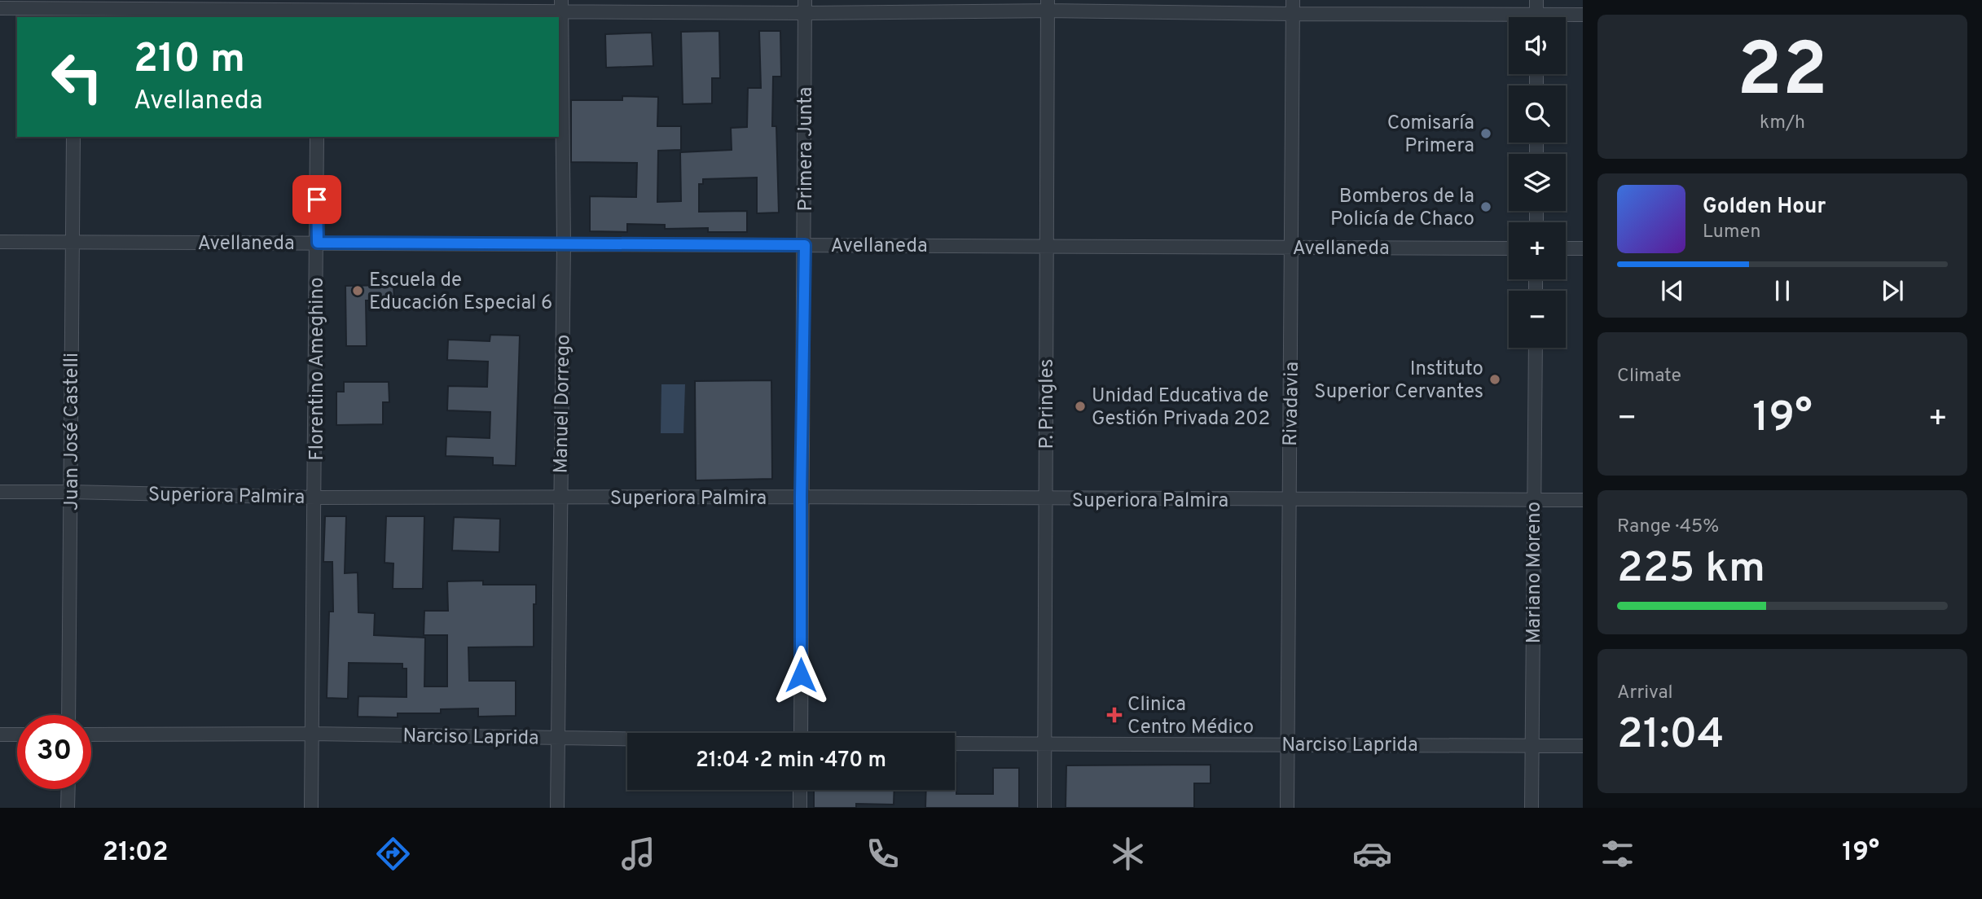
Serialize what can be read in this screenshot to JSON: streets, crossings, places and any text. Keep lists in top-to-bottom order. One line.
{"streets":{"street":["Primera Junta","Avellaneda","Florentino Ameghino","Manuel Dorrego","P. Pringles","Rivadavia","Juan José Castelli","Superiora Palmira","Mariano Moreno","Narciso Laprida"]},"crossings":[["Primera Junta","Avellaneda"],["Primera Junta","Superiora Palmira"],["Avellaneda","Florentino Ameghino"],["Avellaneda","Manuel Dorrego"],["Avellaneda","P. Pringles"],["Avellaneda","Rivadavia"],["Avellaneda","Juan José Castelli"],["Florentino Ameghino","Superiora Palmira"],["Florentino Ameghino","Narciso Laprida"],["Manuel Dorrego","Superiora Palmira"],["Manuel Dorrego","Narciso Laprida"],["P. Pringles","Superiora Palmira"],["P. Pringles","Narciso Laprida"],["Rivadavia","Superiora Palmira"],["Rivadavia","Narciso Laprida"],["Juan José Castelli","Superiora Palmira"],["Superiora Palmira","Mariano Moreno"],["Mariano Moreno","Narciso Laprida"]],"places":{"other":["Comisaría Primera","Bomberos de la Policía de Chaco","Escuela de Educación Especial 6","Instituto Superior Cervantes","Unidad Educativa de Gestión Privada 202"],"health":["Clinica Centro Médico"]},"page":{"tile":[["22","km/h"],"Climate",["Range · 45%","225 km"],["Arrival","21:04"]],"map_buttons":["+","−"],"turn":["210 m","Avellaneda"],"song":["Golden Hour","Lumen"],"heat":["−","19°","+"],"limit":"30","trip":"21:04 · 2 min · 470 m","tabs":["21:02","19°"]}}
